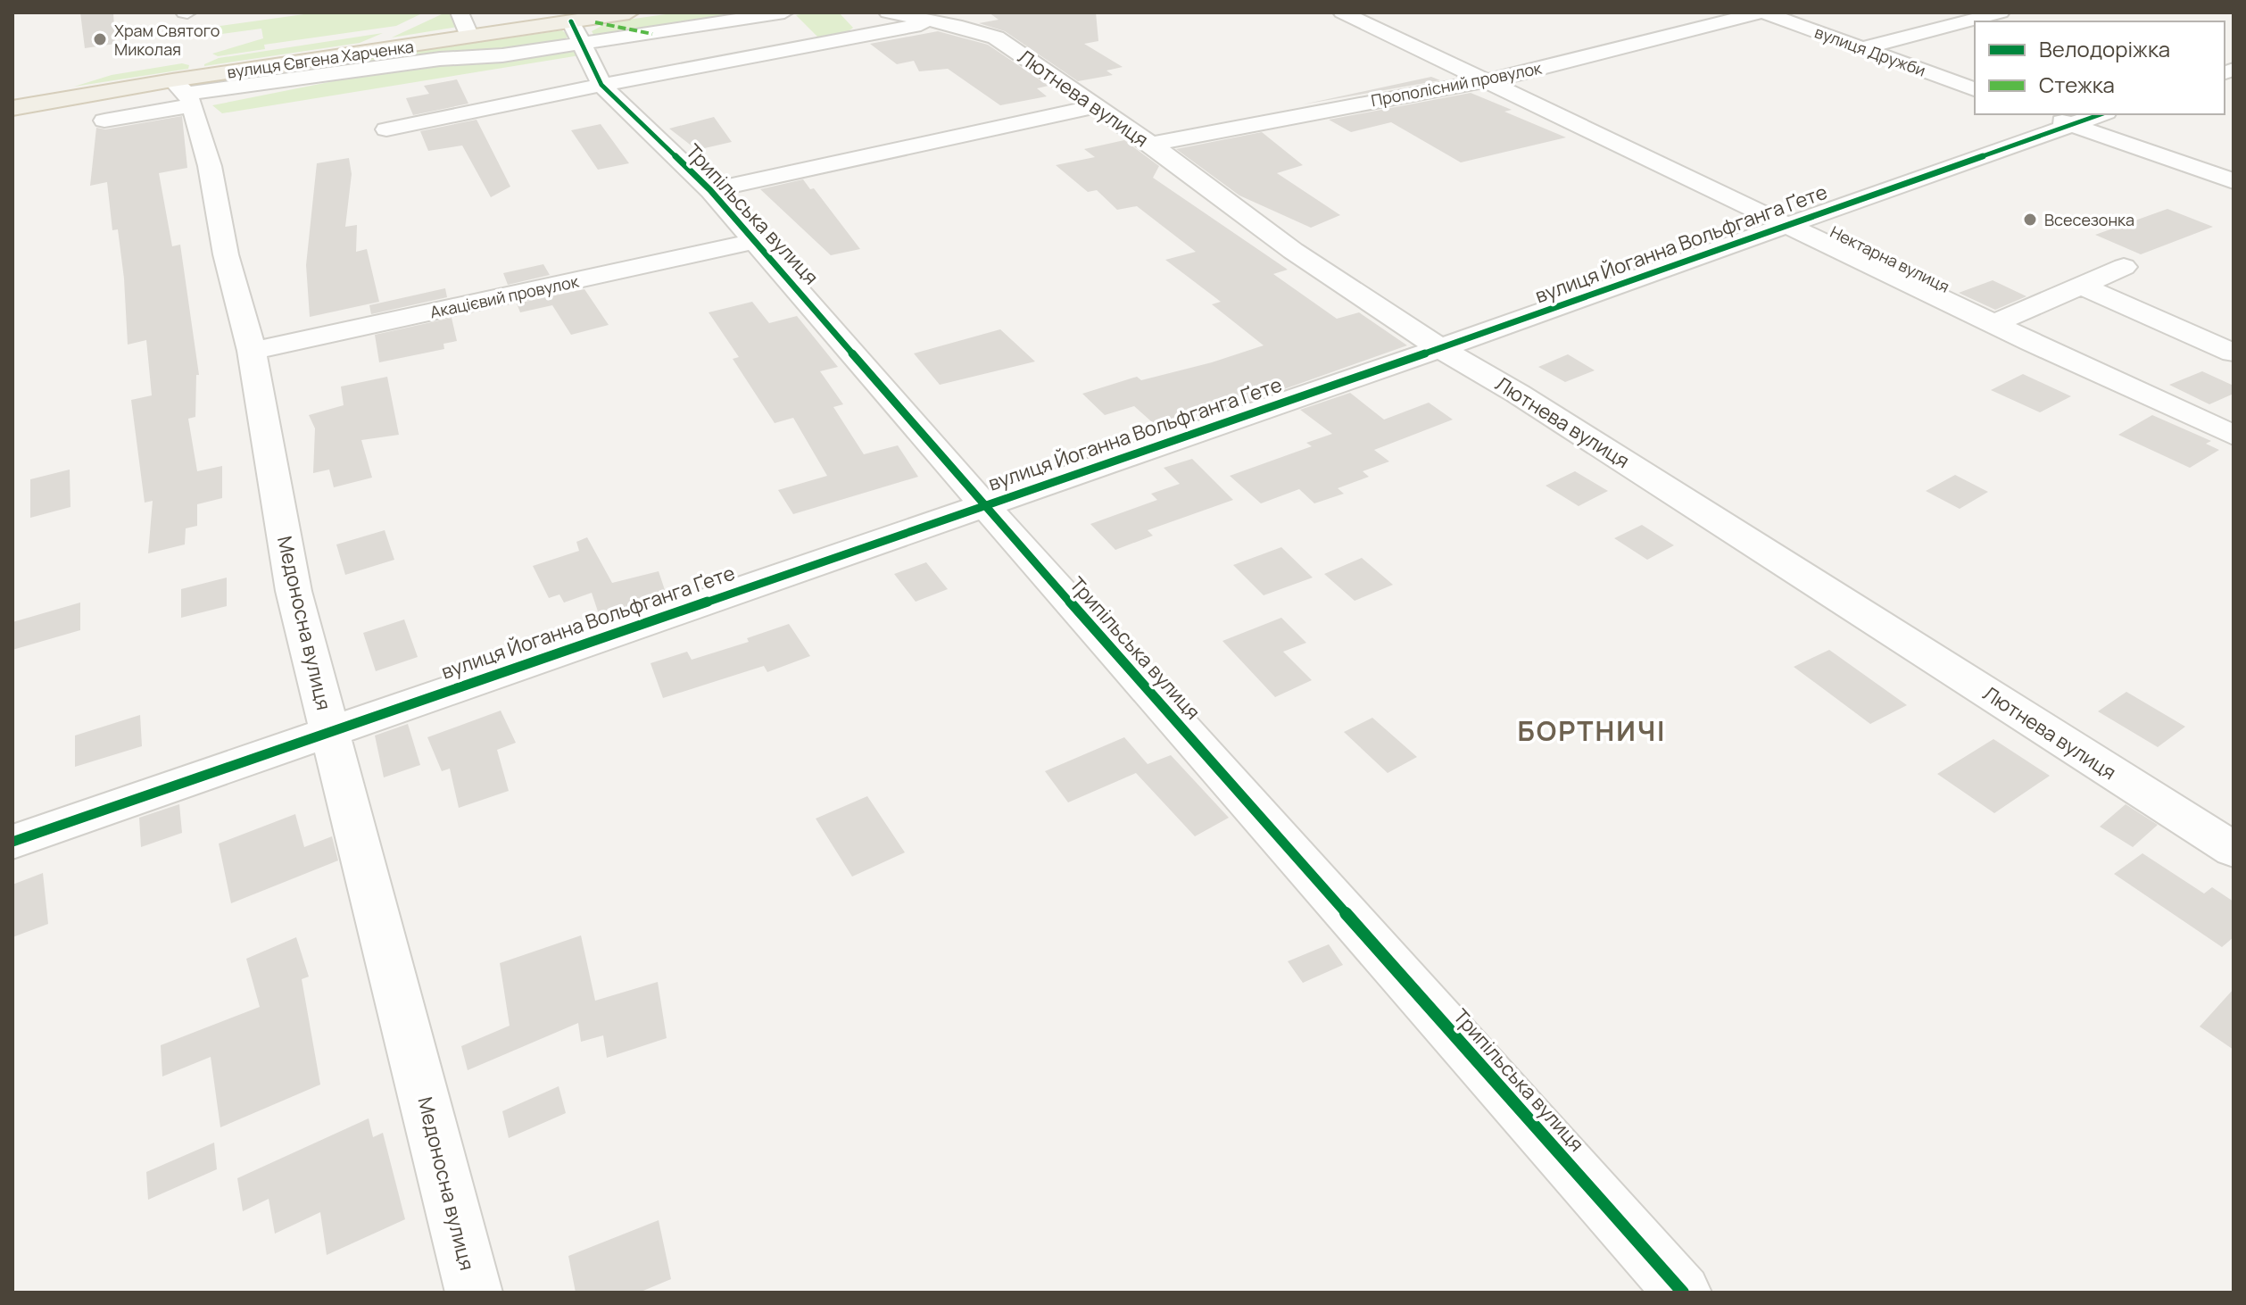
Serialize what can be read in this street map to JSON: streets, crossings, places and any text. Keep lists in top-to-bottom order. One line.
{"streets":{"main road":["вулиця Євгена Харченка"],"street":["вулиця Дружби","Прополісний провулок","Лютнева вулиця","Трипільська вулиця","вулиця Йоганна Вольфганга Ґете","Нектарна вулиця","Акацієвий провулок","Медоносна вулиця"]},"crossings":[["вулиця Дружби","Прополісний провулок"],["вулиця Євгена Харченка","Трипільська вулиця"],["вулиця Євгена Харченка","Медоносна вулиця"],["Прополісний провулок","Лютнева вулиця"],["Прополісний провулок","Нектарна вулиця"],["Лютнева вулиця","вулиця Йоганна Вольфганга Ґете"],["Трипільська вулиця","вулиця Йоганна Вольфганга Ґете"],["Трипільська вулиця","Акацієвий провулок"],["вулиця Йоганна Вольфганга Ґете","Нектарна вулиця"],["вулиця Йоганна Вольфганга Ґете","Медоносна вулиця"],["Акацієвий провулок","Медоносна вулиця"]],"districts":["БОРТНИЧІ"],"places":["Храм Святого Миколая","Всесезонка"],"legend":["Велодоріжка","Стежка"]}
